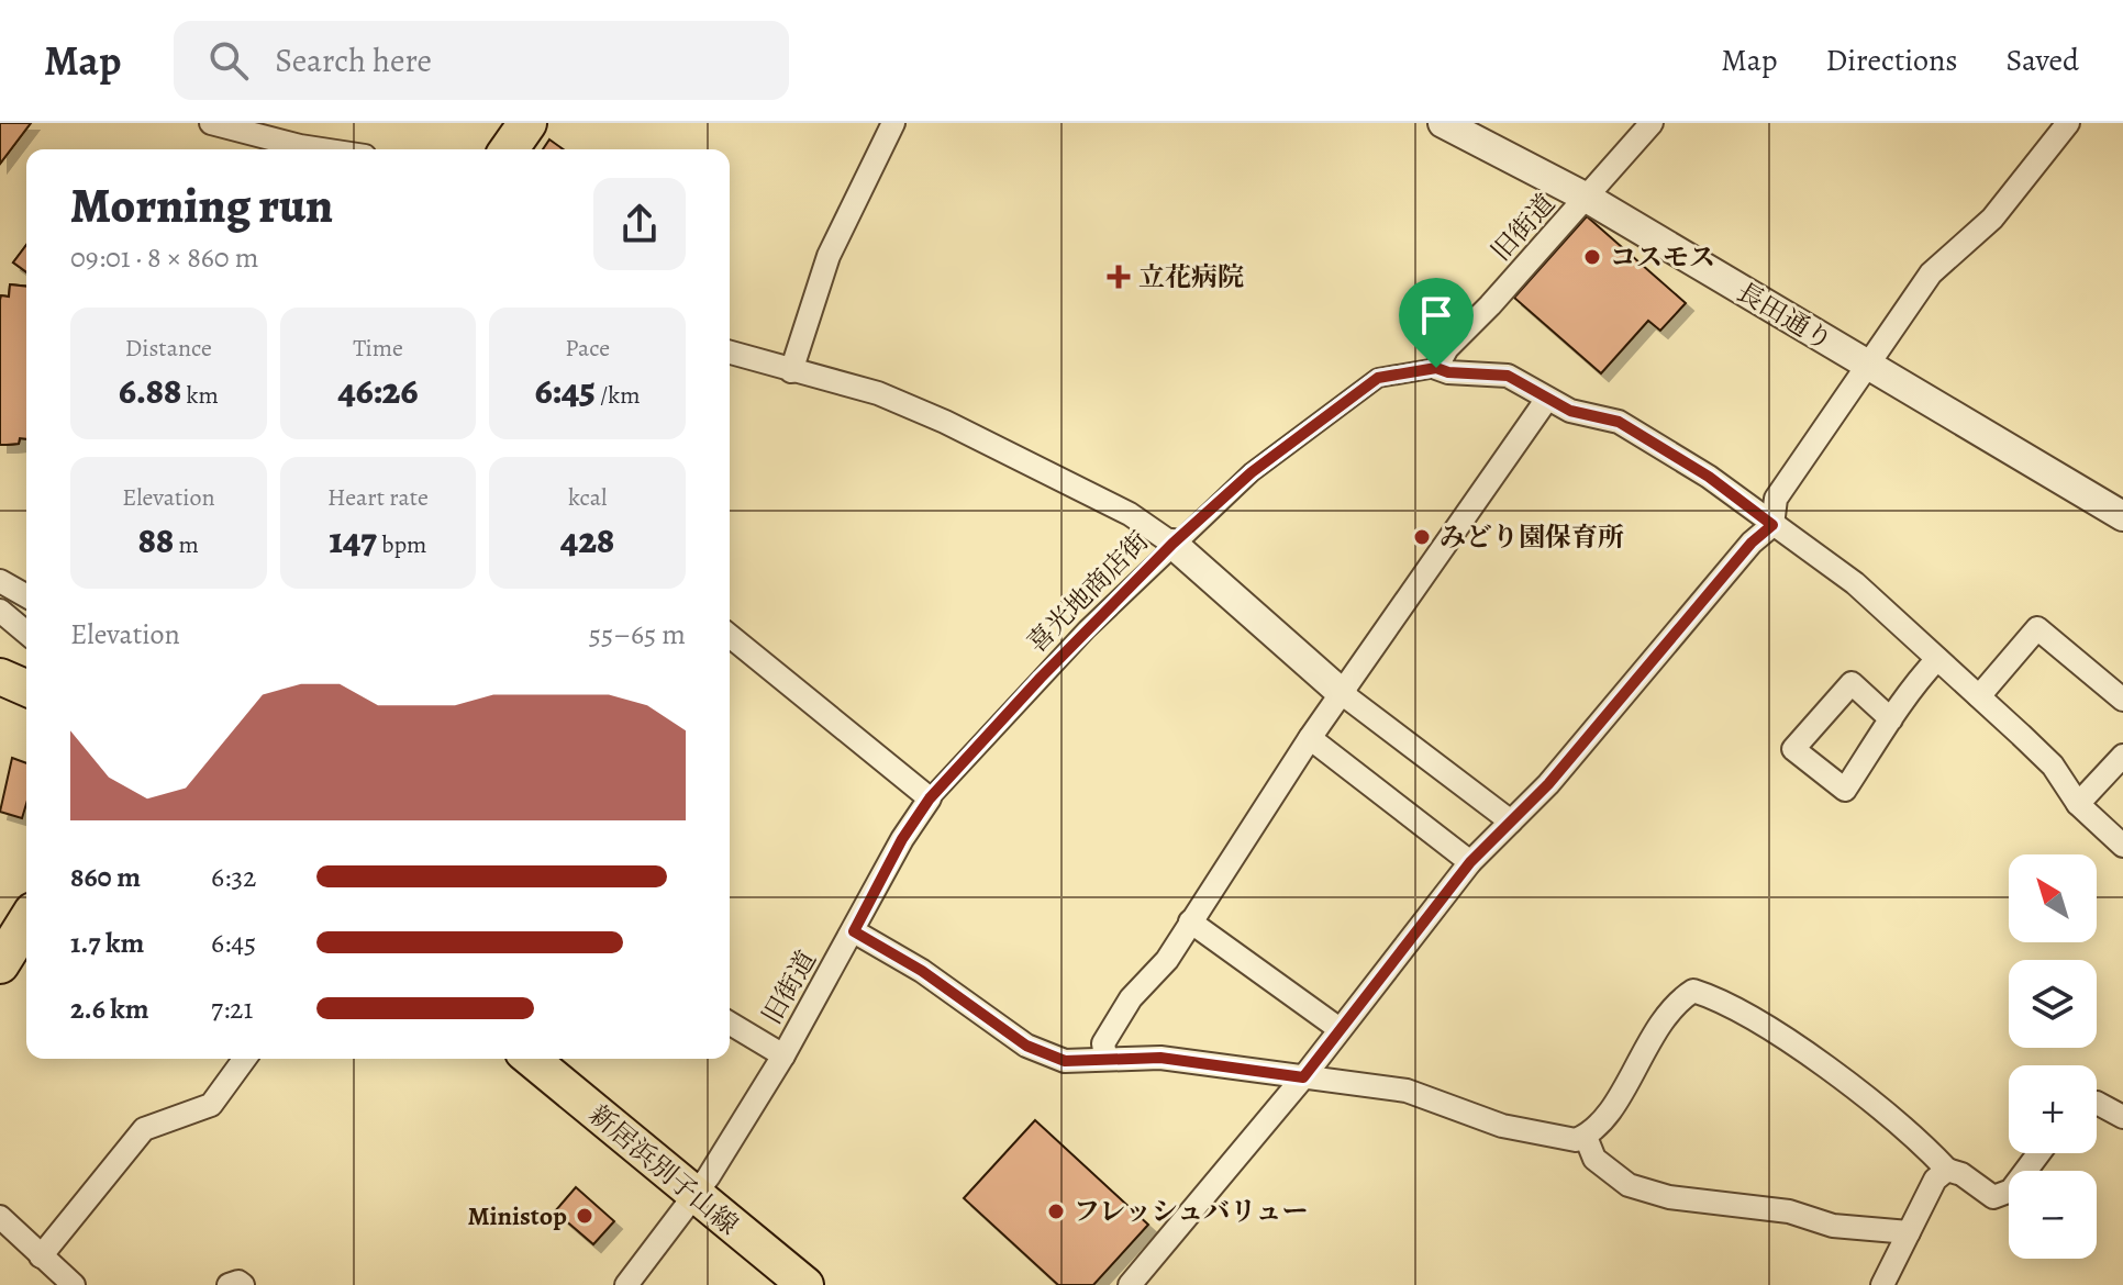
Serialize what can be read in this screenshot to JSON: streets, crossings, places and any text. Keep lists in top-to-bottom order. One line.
{"streets":{"main road":["新居浜別子山線"],"street":["旧街道","長田通り","喜光地商店街"]},"crossings":[["旧街道","長田通り"],["旧街道","喜光地商店街"],["旧街道","新居浜別子山線"]],"places":{"other":["コスモス","みどり園保育所","フレッシュバリュー","Ministop"],"health":["立花病院"]},"north":"top left","page":{"header":"Map","search":"Search here","nav":["Map","Directions","Saved"],"heading":["Morning run","09:01 · 8 × 860 m"],"stats":[["Distance","6.88 km"],["Time","46:26"],["Pace","6:45 /km"],["Elevation","88 m"],["Heart rate","147 bpm"],["kcal","428"]],"chart":["Elevation","55–65 m"],"list":[{"name":"860 m","note":"6:32"},{"name":"1.7 km","note":"6:45"},{"name":"2.6 km","note":"7:21"}],"map_buttons":["+","−"]}}
